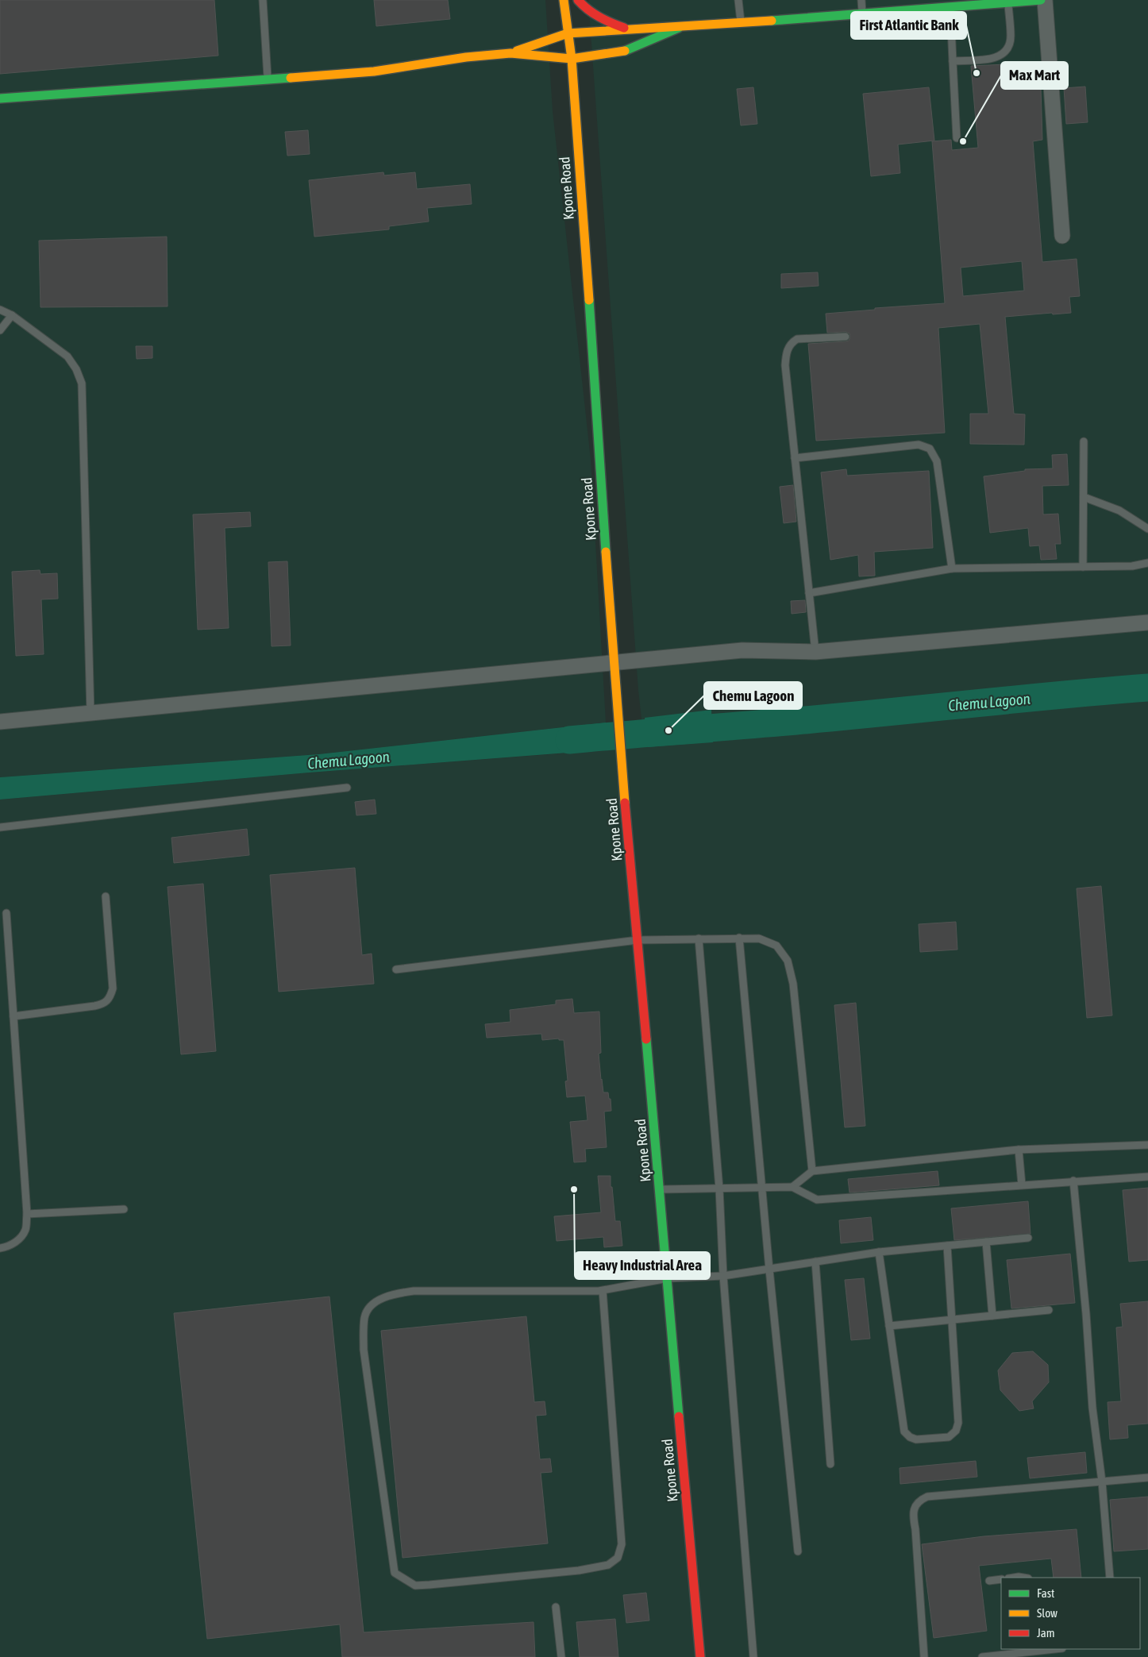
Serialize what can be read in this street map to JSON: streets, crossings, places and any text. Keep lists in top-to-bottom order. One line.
{"streets":{"main road":["Kpone Road"]},"water":["Chemu Lagoon"],"places":["First Atlantic Bank","Max Mart","Chemu Lagoon","Heavy Industrial Area"],"legend":["Fast","Slow","Jam"]}
